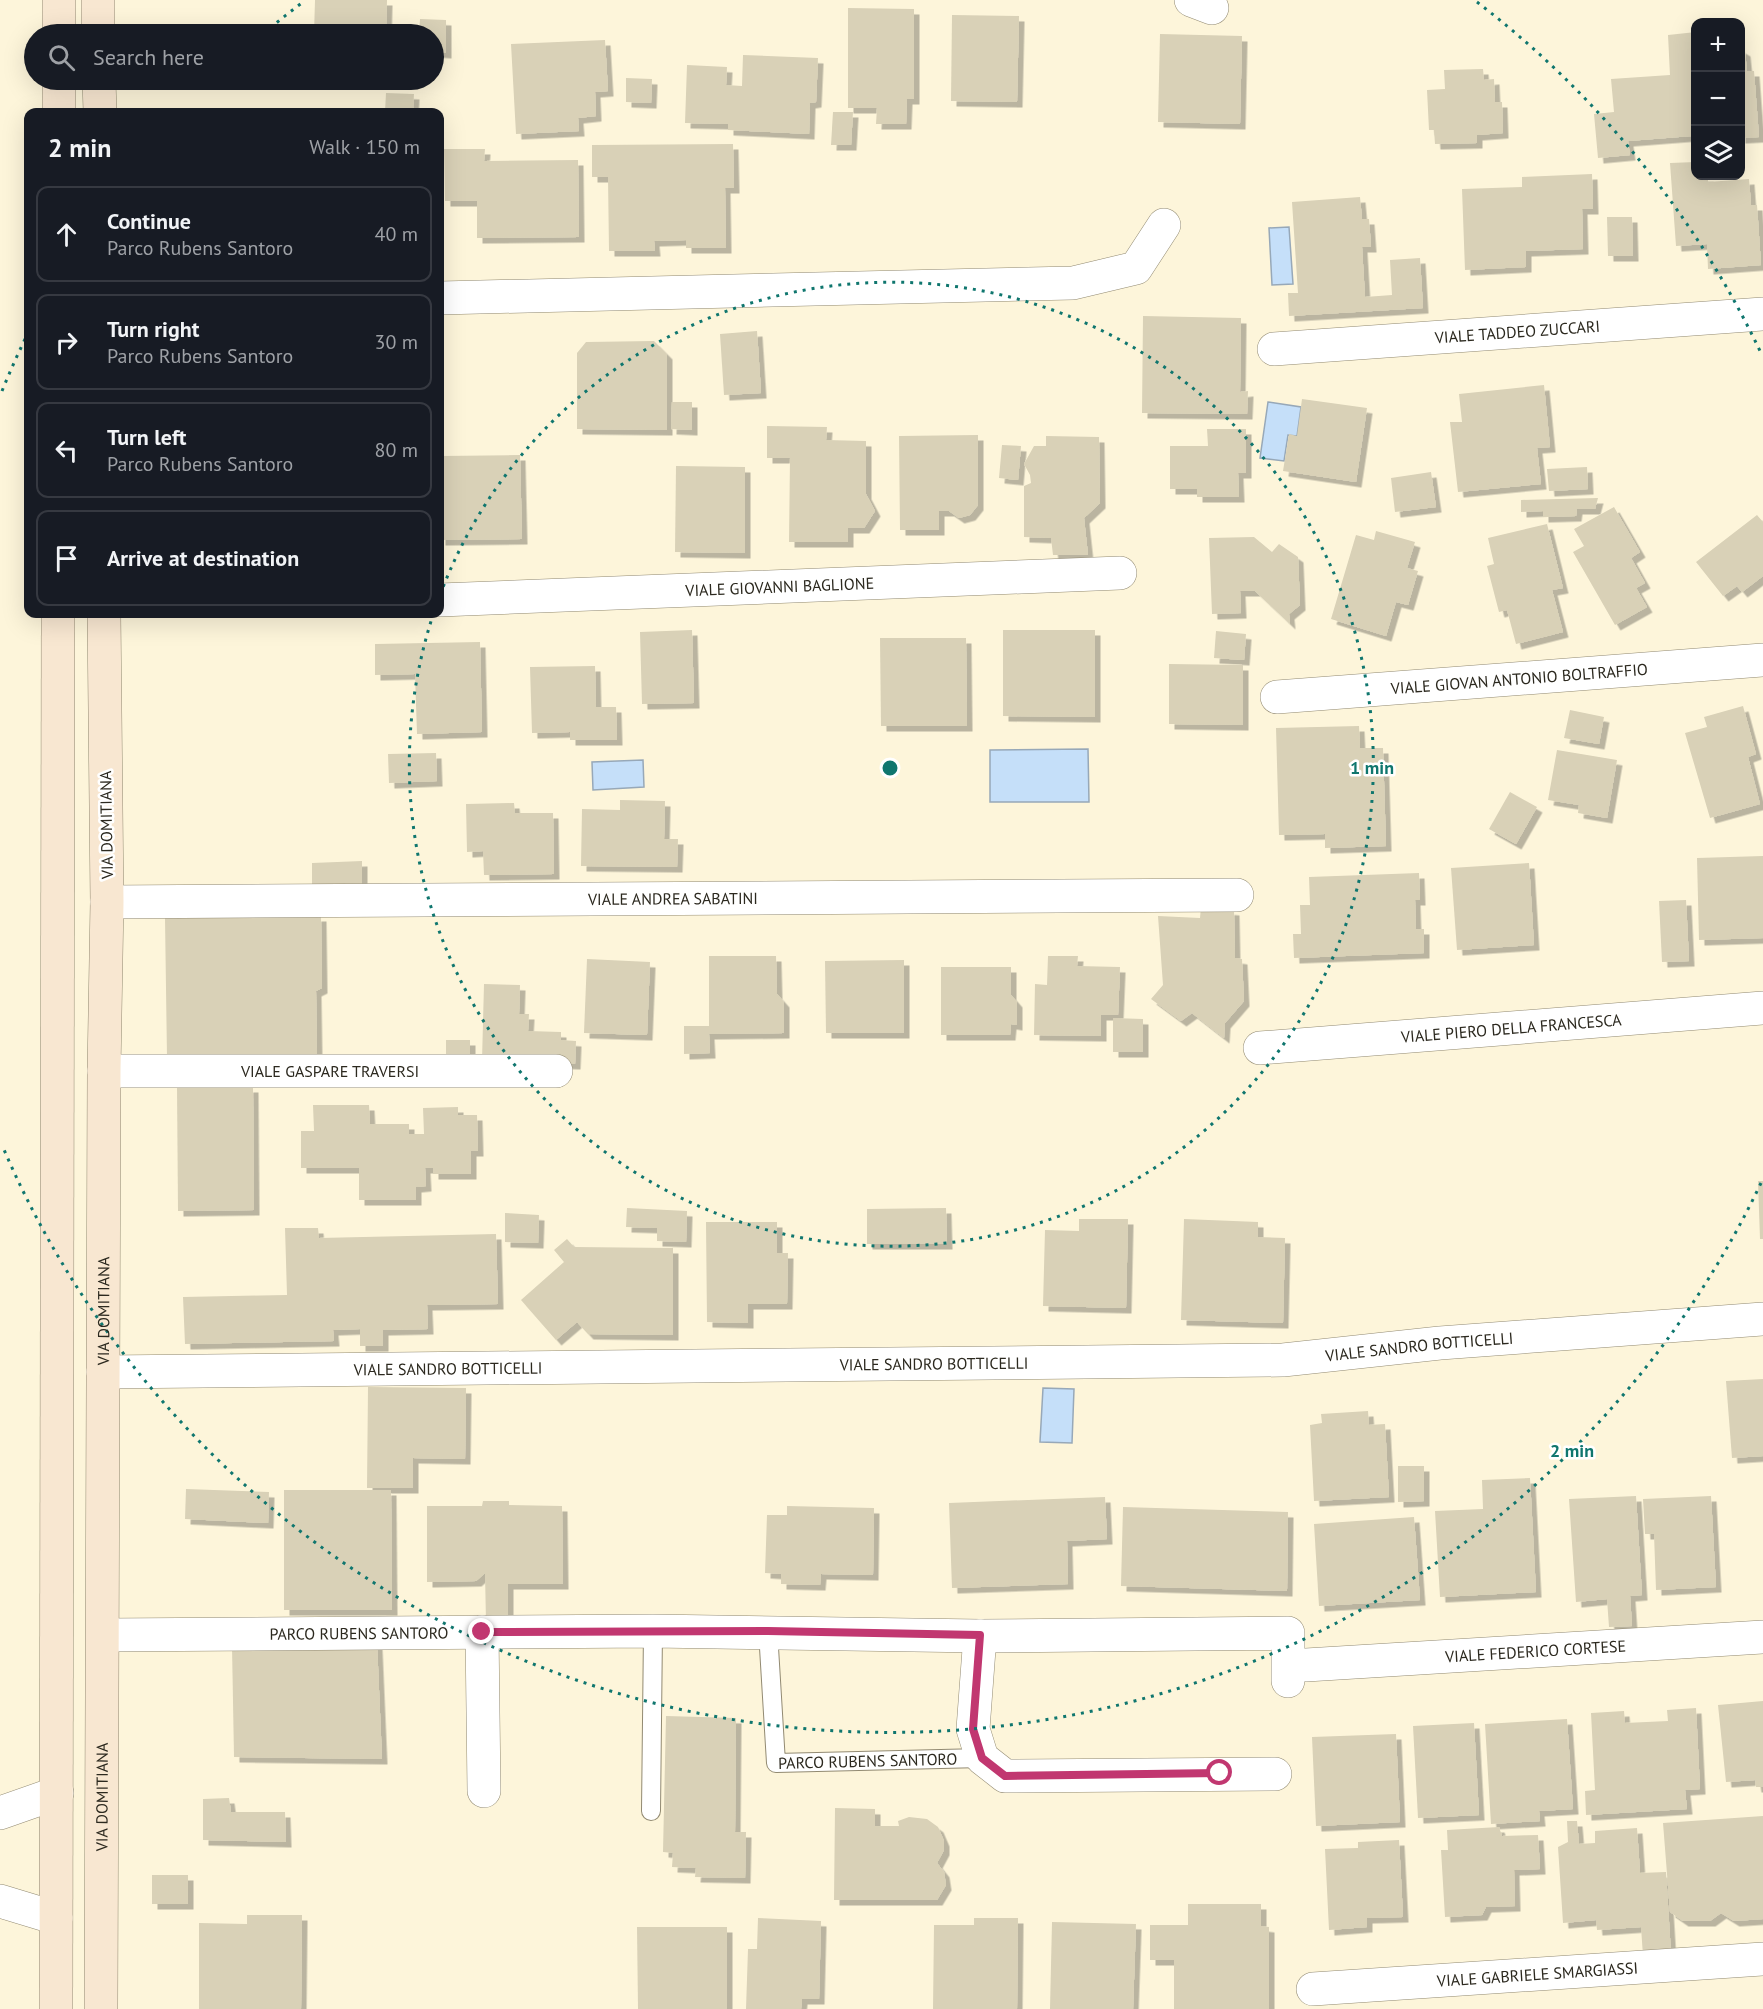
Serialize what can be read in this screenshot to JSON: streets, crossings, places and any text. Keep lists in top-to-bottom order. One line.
{"streets":{"main road":["VIA DOMITIANA"],"street":["VIALE TADDEO ZUCCARI","VIALE GIOVANNI BAGLIONE","VIALE GIOVAN ANTONIO BOLTRAFFIO","VIALE ANDREA SABATINI","VIALE PIERO DELLA FRANCESCA","VIALE GASPARE TRAVERSI","VIALE SANDRO BOTTICELLI","PARCO RUBENS SANTORO","VIALE FEDERICO CORTESE","VIALE GABRIELE SMARGIASSI"]},"crossings":[["VIA DOMITIANA","VIALE ANDREA SABATINI"],["VIA DOMITIANA","VIALE GASPARE TRAVERSI"],["VIA DOMITIANA","VIALE SANDRO BOTTICELLI"],["VIA DOMITIANA","PARCO RUBENS SANTORO"],["PARCO RUBENS SANTORO","VIALE FEDERICO CORTESE"]],"page":{"map_buttons":["+","−"],"search":"Search here","heading":["2 min","Walk · 150 m"],"list":[["Continue","Parco Rubens Santoro","40 m"],["Turn right","Parco Rubens Santoro","30 m"],["Turn left","Parco Rubens Santoro","80 m"],"Arrive at destination"]},"rings":["1 min","2 min"]}
